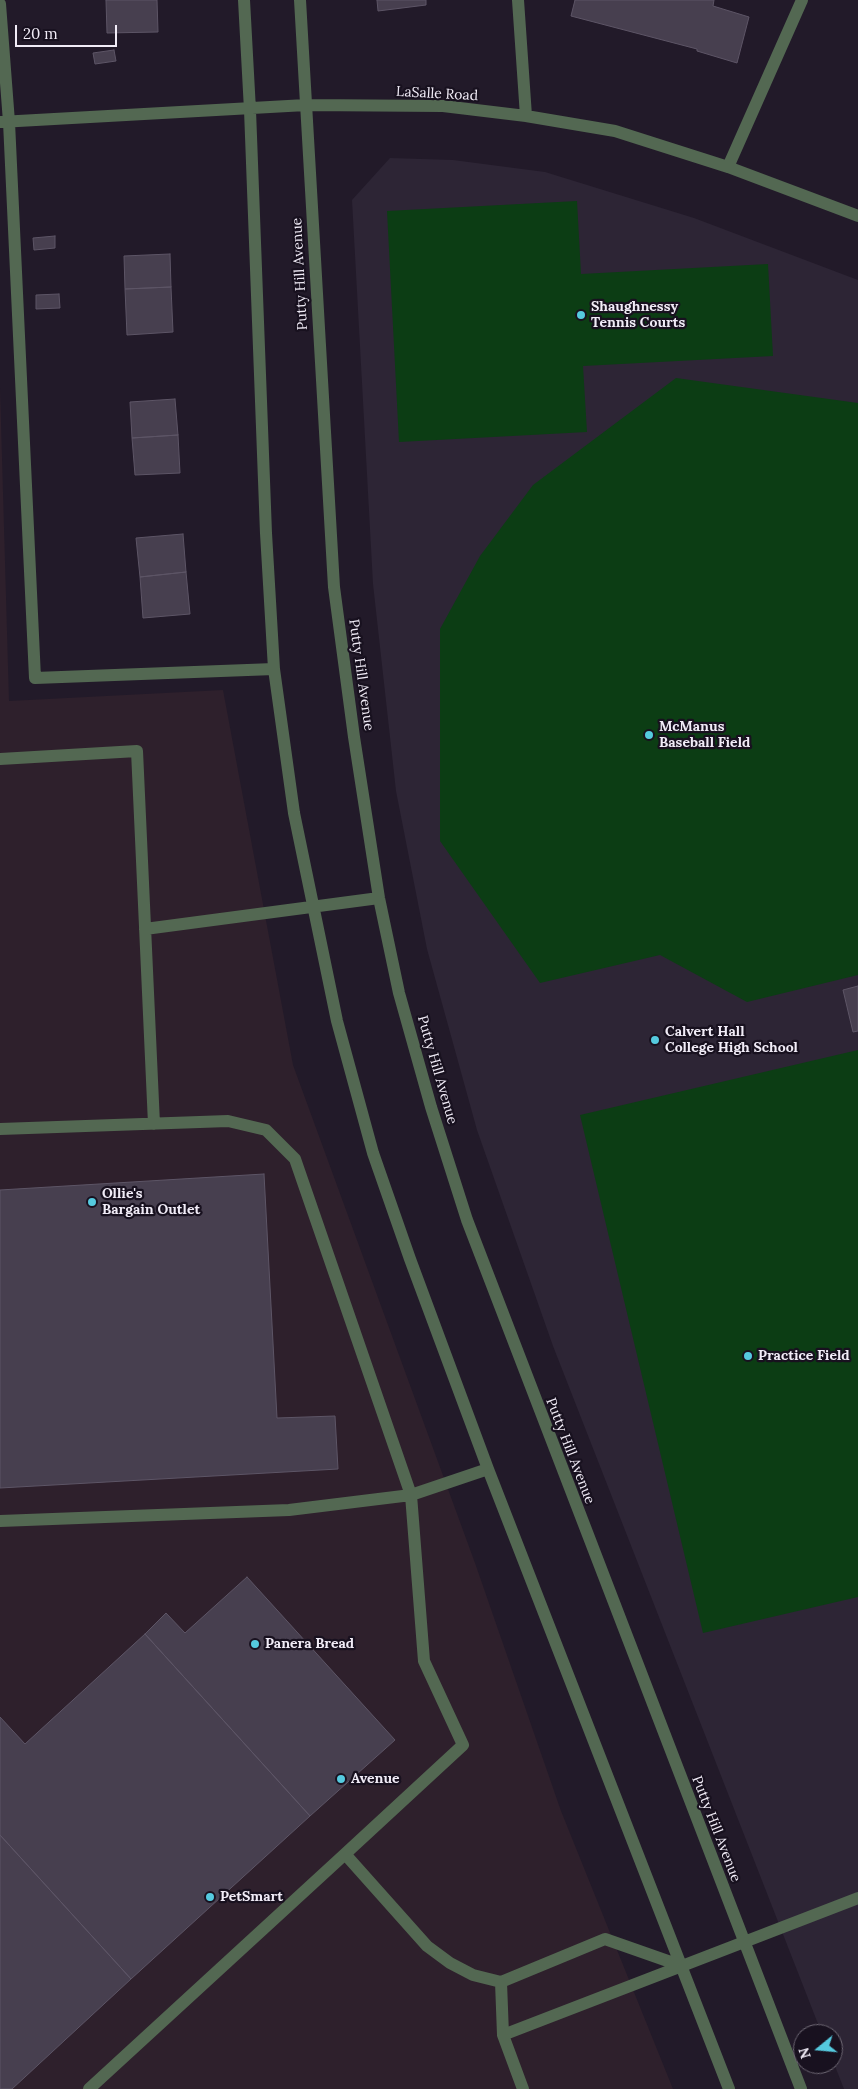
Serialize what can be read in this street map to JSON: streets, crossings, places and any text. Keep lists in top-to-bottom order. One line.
{"streets":{"street":["LaSalle Road","Putty Hill Avenue"]},"crossings":[["LaSalle Road","Putty Hill Avenue"]],"places":["Shaughnessy Tennis Courts","McManus Baseball Field","Calvert Hall College High School","Ollie's Bargain Outlet","Practice Field","Panera Bread","Avenue","PetSmart"],"scale_bar":"20 m","north":"left"}
